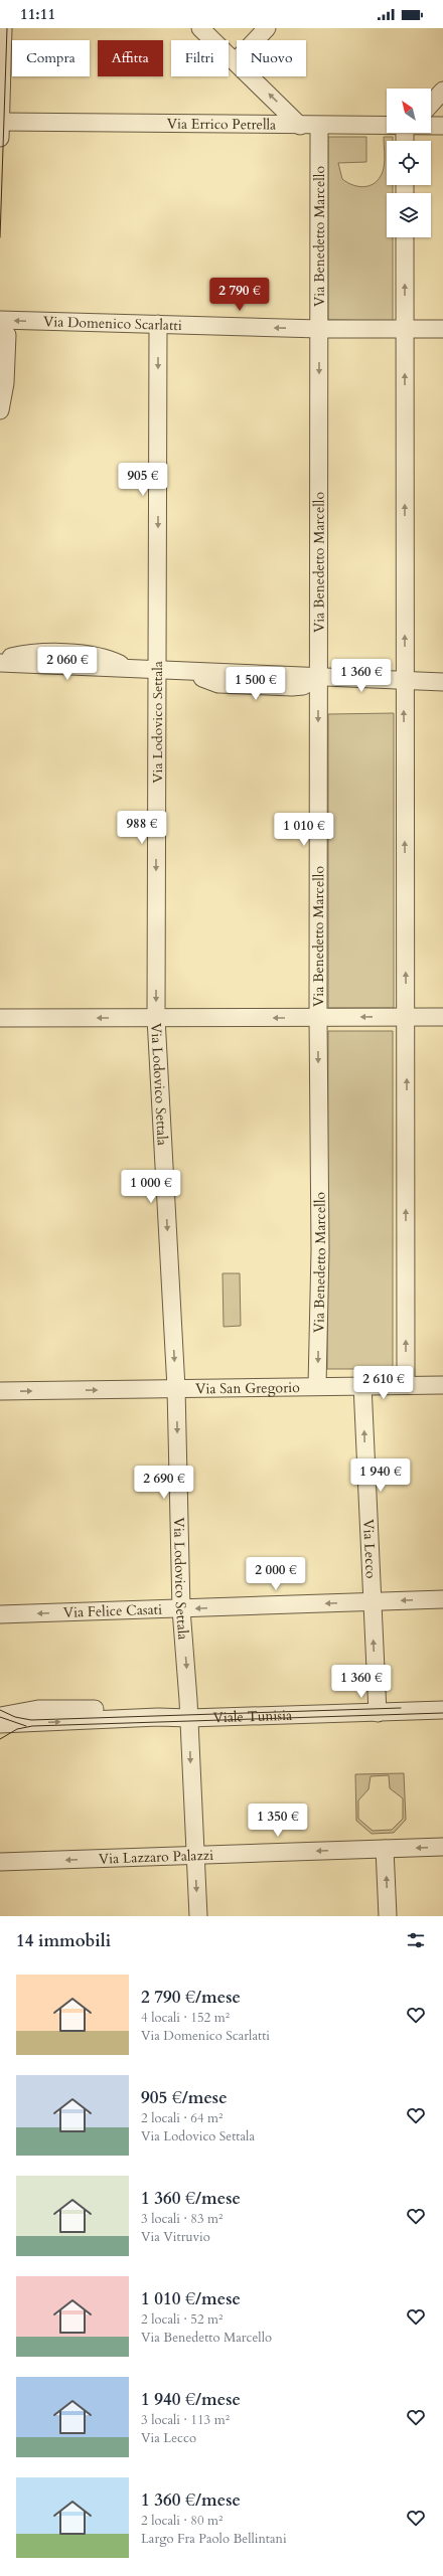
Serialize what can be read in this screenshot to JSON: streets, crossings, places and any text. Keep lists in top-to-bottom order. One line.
{"streets":{"street":["Via Errico Petrella","Via Benedetto Marcello","Via Domenico Scarlatti","Via Lodovico Settala","Via San Gregorio","Via Lecco","Via Felice Casati","Viale Tunisia","Via Lazzaro Palazzi"]},"crossings":[["Via Errico Petrella","Via Benedetto Marcello"],["Via Benedetto Marcello","Via Domenico Scarlatti"],["Via Benedetto Marcello","Via San Gregorio"],["Via Domenico Scarlatti","Via Lodovico Settala"],["Via Lodovico Settala","Via San Gregorio"],["Via Lodovico Settala","Via Felice Casati"],["Via Lodovico Settala","Viale Tunisia"],["Via Lodovico Settala","Via Lazzaro Palazzi"],["Via San Gregorio","Via Lecco"],["Via Lecco","Via Felice Casati"],["Via Lecco","Viale Tunisia"]],"one_way":["Via Domenico Scarlatti","Via Lodovico Settala","Via San Gregorio","Via Lecco","Via Felice Casati","Via Lazzaro Palazzi"],"north":"top left","page":{"status":"11:11","chip":["Compra","Affitta","Filtri","Nuovo"],"price":["2 790 €","905 €","2 060 €","1 360 €","1 500 €","988 €","1 010 €","1 000 €","2 610 €","1 940 €","2 690 €","2 000 €","1 360 €","1 350 €"],"heading":"14 immobili","list":[{"name":"2 790 €/mese","note":"4 locali · 152 m² · Via Domenico Scarlatti"},{"name":"905 €/mese","note":"2 locali · 64 m² · Via Lodovico Settala"},{"name":"1 360 €/mese","note":"3 locali · 83 m² · Via Vitruvio"},{"name":"1 010 €/mese","note":"2 locali · 52 m² · Via Benedetto Marcello"},{"name":"1 940 €/mese","note":"3 locali · 113 m² · Via Lecco"},{"name":"1 360 €/mese","note":"2 locali · 80 m² · Largo Fra Paolo Bellintani"}]}}
